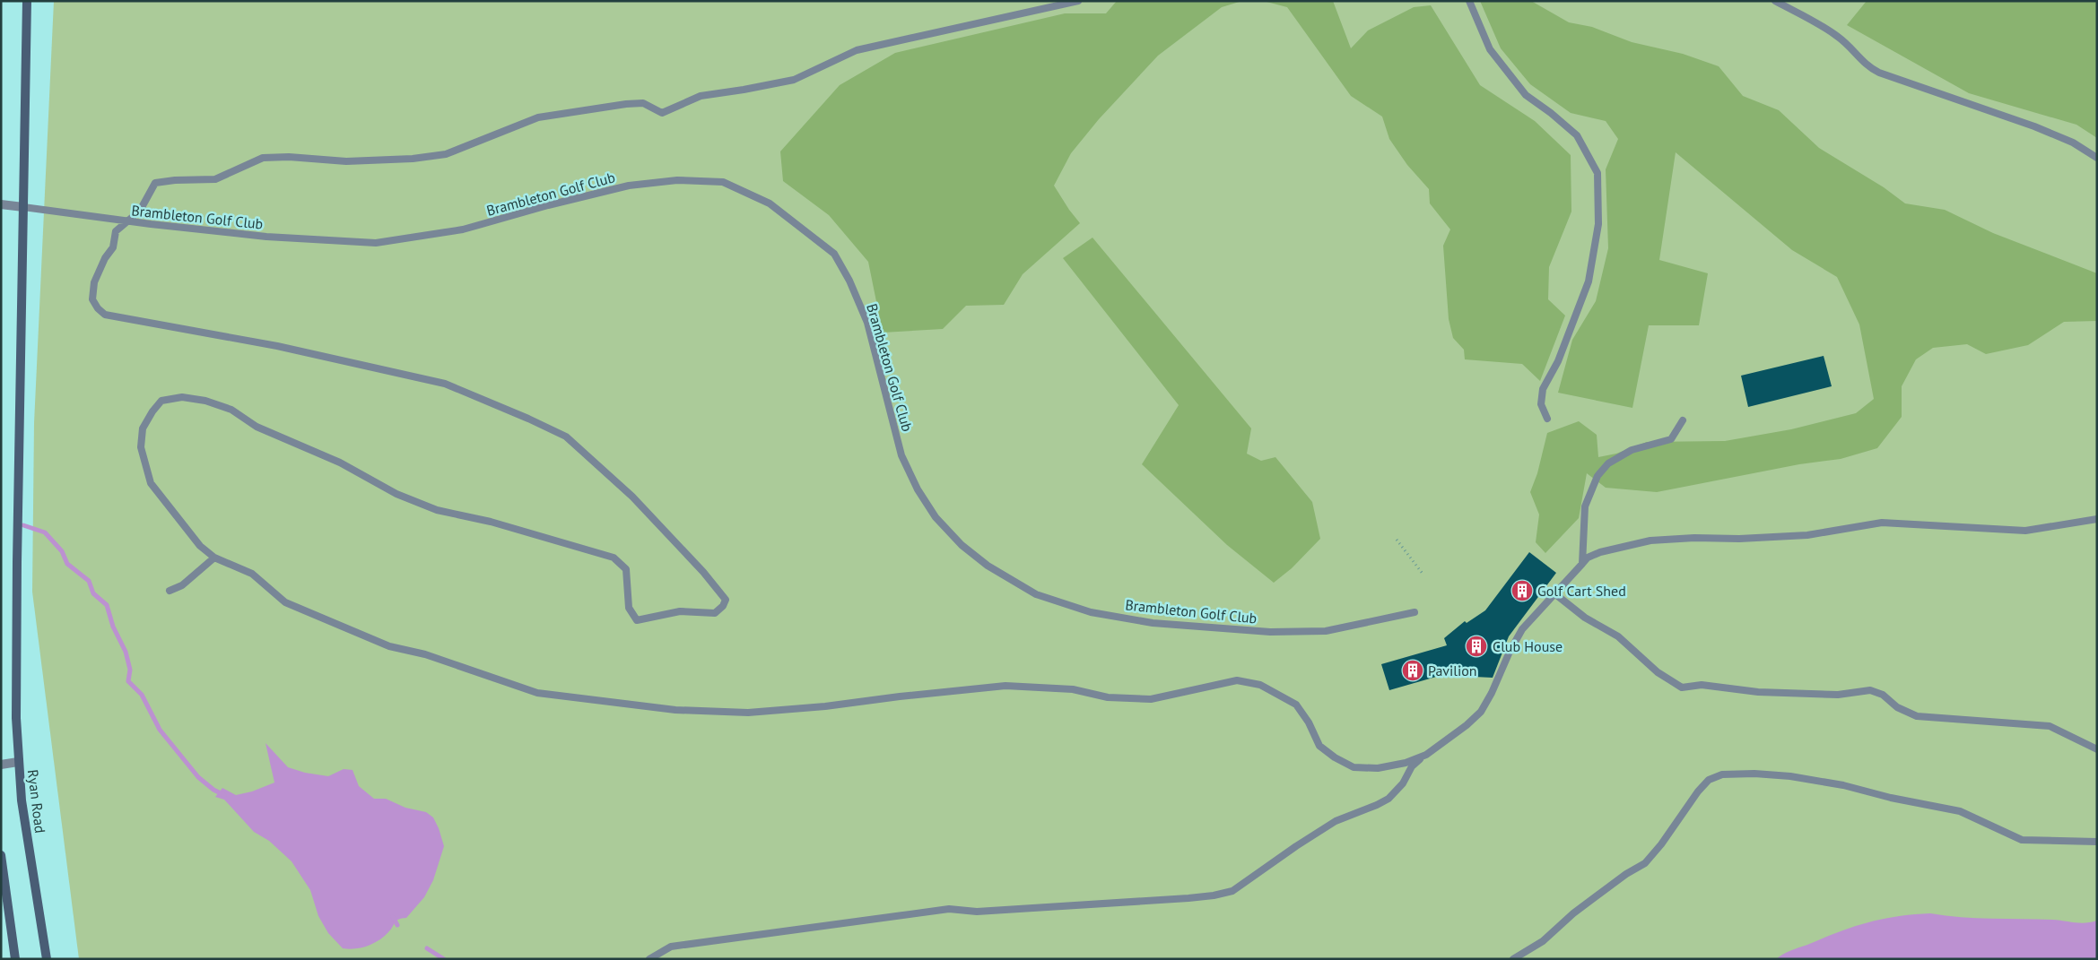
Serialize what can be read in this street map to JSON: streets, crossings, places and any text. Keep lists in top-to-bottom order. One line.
{"streets":{"main road":["Ryan Road"],"lane":["Brambleton Golf Club"]},"crossings":[["Brambleton Golf Club","Ryan Road"]],"places":{"building":["Golf Cart Shed","Club House","Pavilion"]}}
